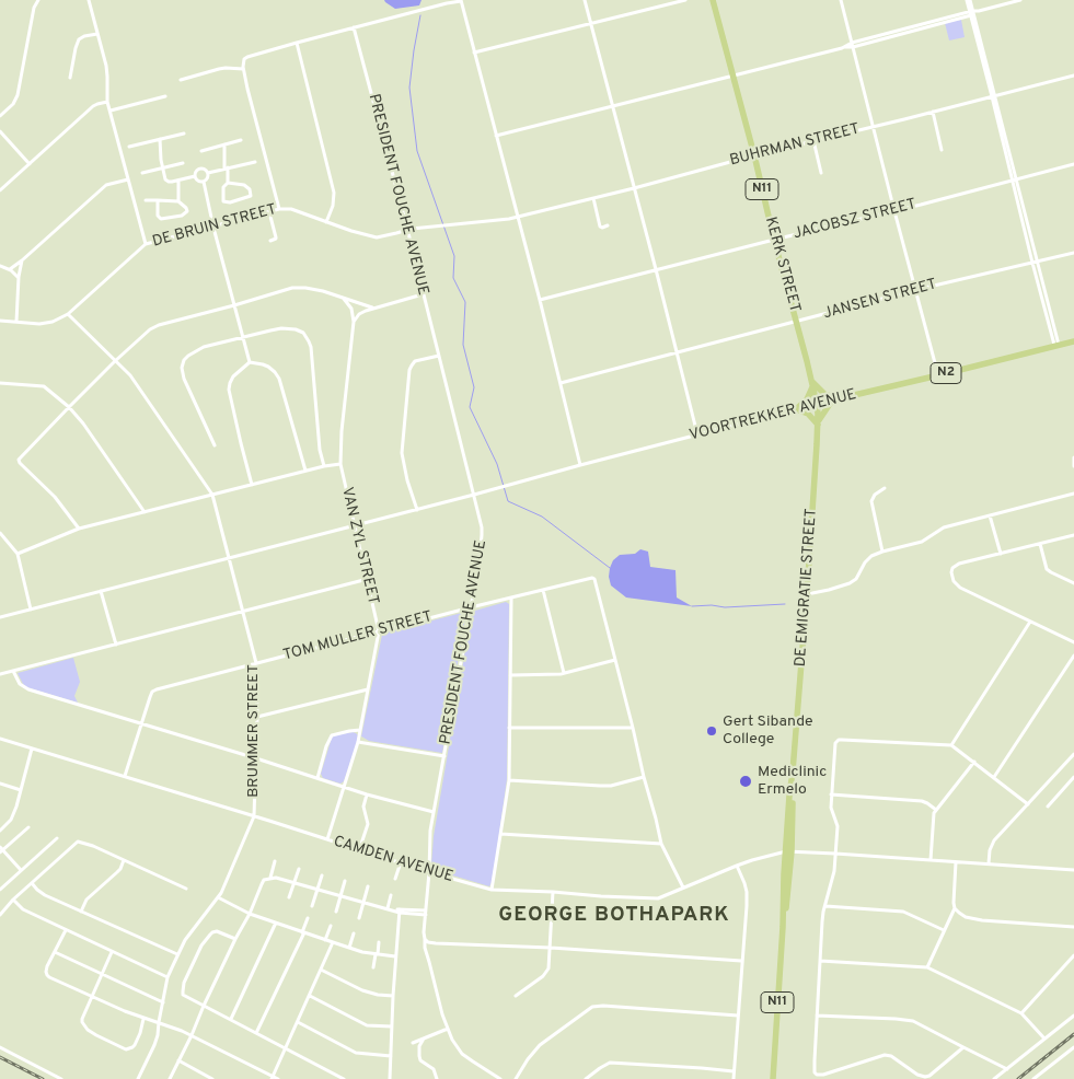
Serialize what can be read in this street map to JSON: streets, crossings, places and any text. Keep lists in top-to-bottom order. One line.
{"streets":{"highway":["N11","KERK STREET","N2","VOORTREKKER AVENUE","DE EMIGRATIE STREET"],"street":["BUHRMAN STREET","PRESIDENT FOUCHE AVENUE","JACOBSZ STREET","DE BRUIN STREET","JANSEN STREET","VAN ZYL STREET","TOM MULLER STREET","BRUMMER STREET","CAMDEN AVENUE"]},"crossings":[["BUHRMAN STREET","DE BRUIN STREET"],["BUHRMAN STREET","KERK STREET"],["PRESIDENT FOUCHE AVENUE","DE BRUIN STREET"],["PRESIDENT FOUCHE AVENUE","VOORTREKKER AVENUE"],["PRESIDENT FOUCHE AVENUE","TOM MULLER STREET"],["PRESIDENT FOUCHE AVENUE","CAMDEN AVENUE"],["JACOBSZ STREET","KERK STREET"],["DE BRUIN STREET","BRUMMER STREET"],["KERK STREET","JANSEN STREET"],["KERK STREET","VOORTREKKER AVENUE"],["KERK STREET","DE EMIGRATIE STREET"],["VOORTREKKER AVENUE","VAN ZYL STREET"],["VOORTREKKER AVENUE","DE EMIGRATIE STREET"],["VOORTREKKER AVENUE","BRUMMER STREET"],["VAN ZYL STREET","TOM MULLER STREET"],["VAN ZYL STREET","CAMDEN AVENUE"],["DE EMIGRATIE STREET","CAMDEN AVENUE"],["TOM MULLER STREET","BRUMMER STREET"],["TOM MULLER STREET","CAMDEN AVENUE"],["BRUMMER STREET","CAMDEN AVENUE"]],"districts":["GEORGE BOTHAPARK"],"places":["Gert Sibande College","Mediclinic Ermelo"]}
